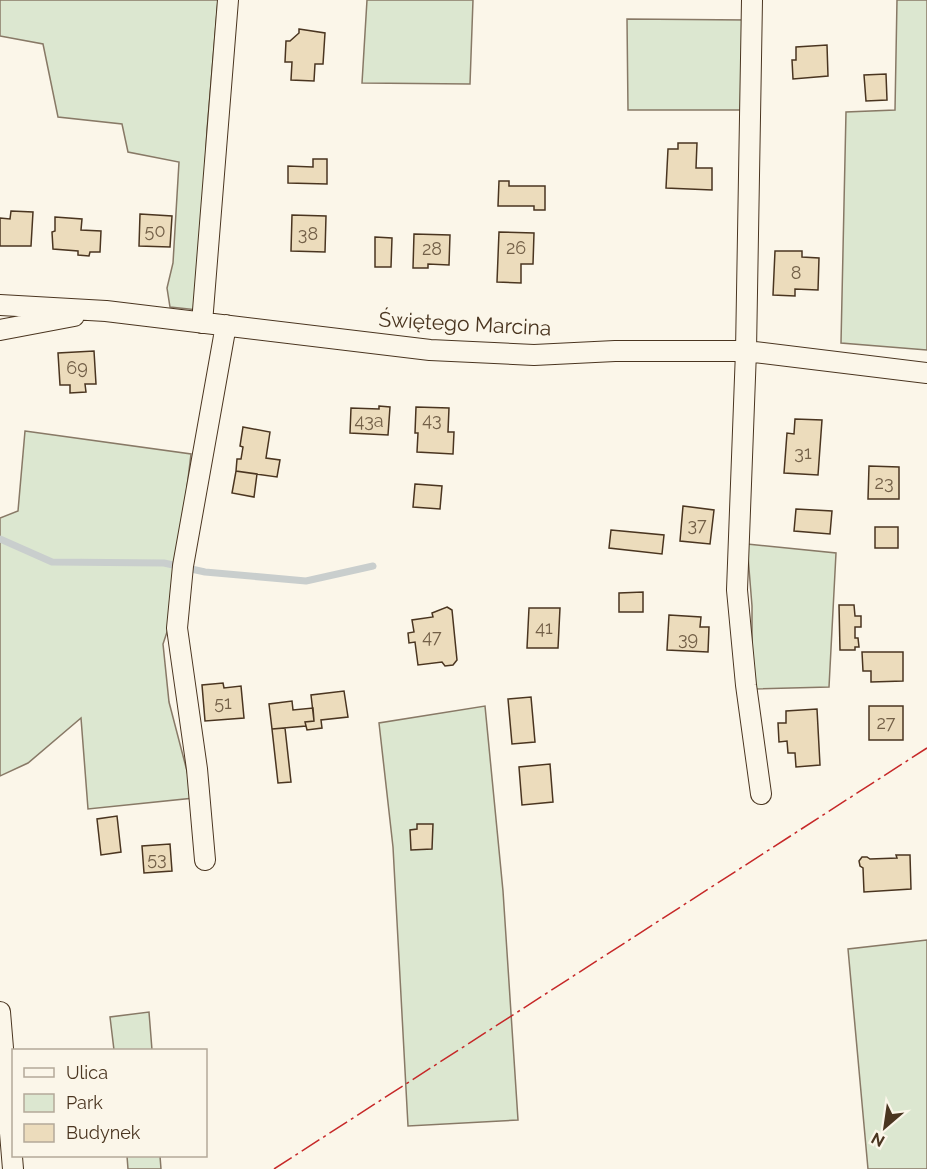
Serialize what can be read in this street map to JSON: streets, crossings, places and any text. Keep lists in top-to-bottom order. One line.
{"streets":{"street":["Świętego Marcina"]},"house_numbers":["50","38","26","28","8","69","43","43a","31","23","37","41","47","39","51","27","53"],"legend":["Ulica","Park","Budynek"],"north":"bottom left"}
